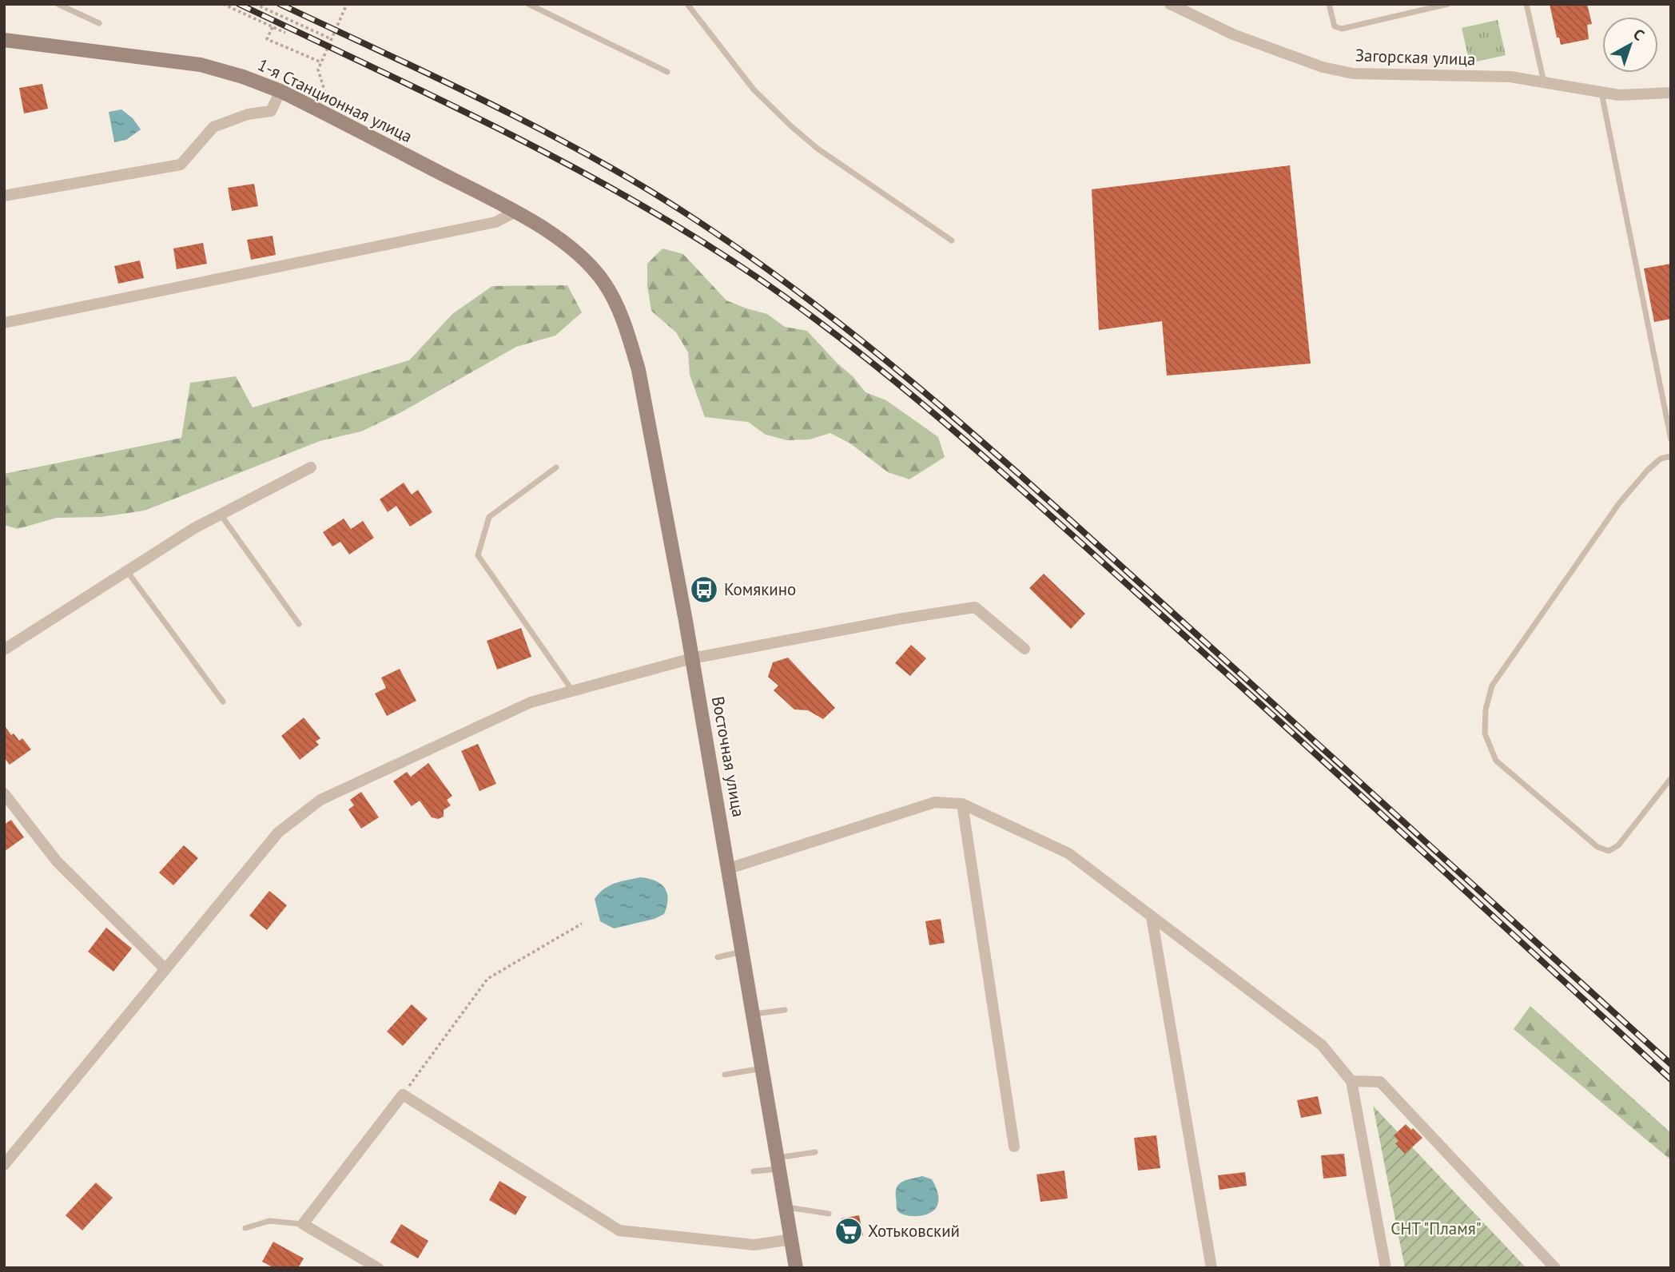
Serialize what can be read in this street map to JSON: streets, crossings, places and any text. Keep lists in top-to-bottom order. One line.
{"streets":{"main road":["1-я Станционная улица","Восточная улица"],"street":["Загорская улица"]},"crossings":[["1-я Станционная улица","Восточная улица"]],"parks":["СНТ \"Пламя\""],"places":{"bus stop":["Комякино"],"supermarket":["Хотьковский"]},"north":"top right"}
